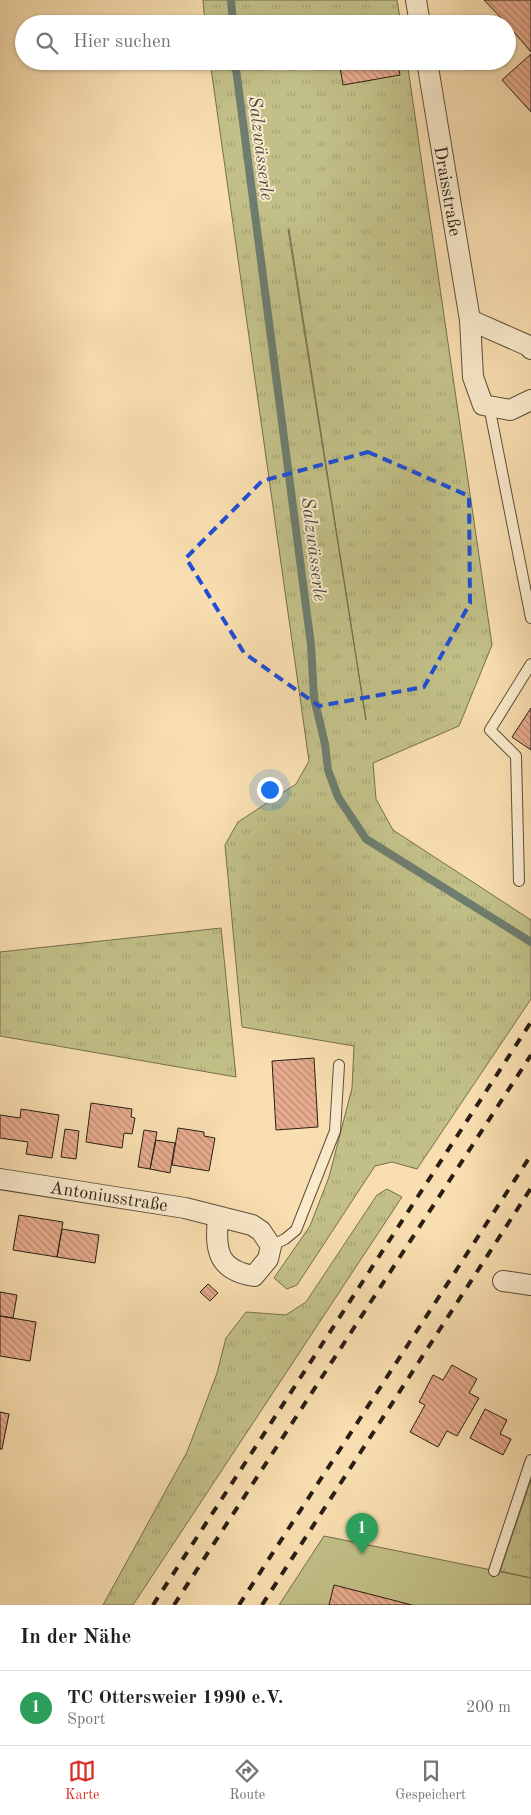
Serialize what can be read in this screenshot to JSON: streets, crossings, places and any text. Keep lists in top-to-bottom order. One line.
{"streets":{"street":["Draisstraße","Antoniusstraße"]},"water":["Salzwässerle"],"page":{"search":"Hier suchen","pins":"1","heading":"In der Nähe","list":[{"mark":"1","name":"TC Ottersweier 1990 e.V.","note":"Sport","value":"200 m"}],"nav":["Karte","Route","Gespeichert"]}}
